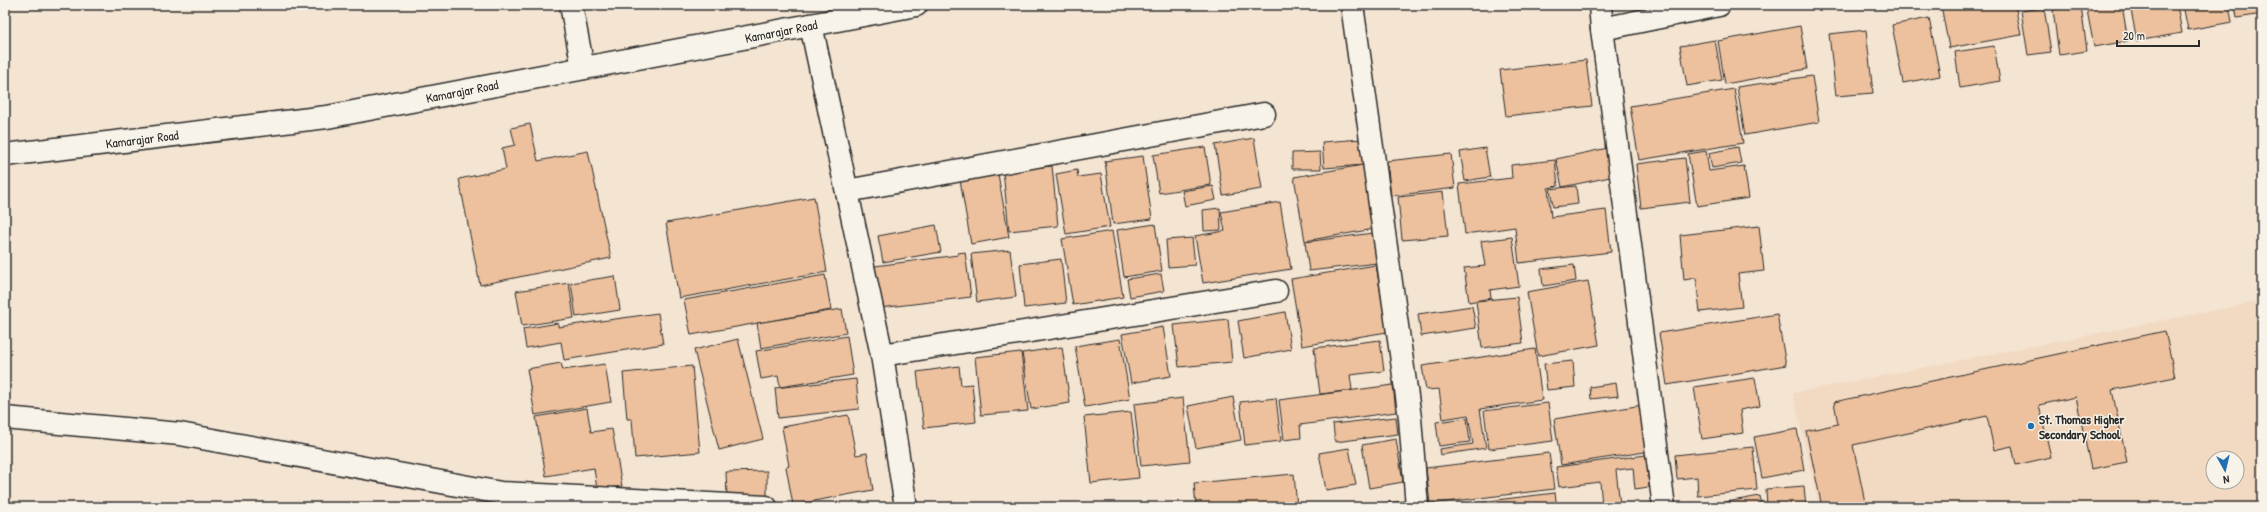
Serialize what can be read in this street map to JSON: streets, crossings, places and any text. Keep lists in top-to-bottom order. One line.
{"streets":{"street":["Kamarajar Road"]},"places":["St. Thomas Higher Secondary School"],"scale_bar":"20 m","north":"bottom"}
